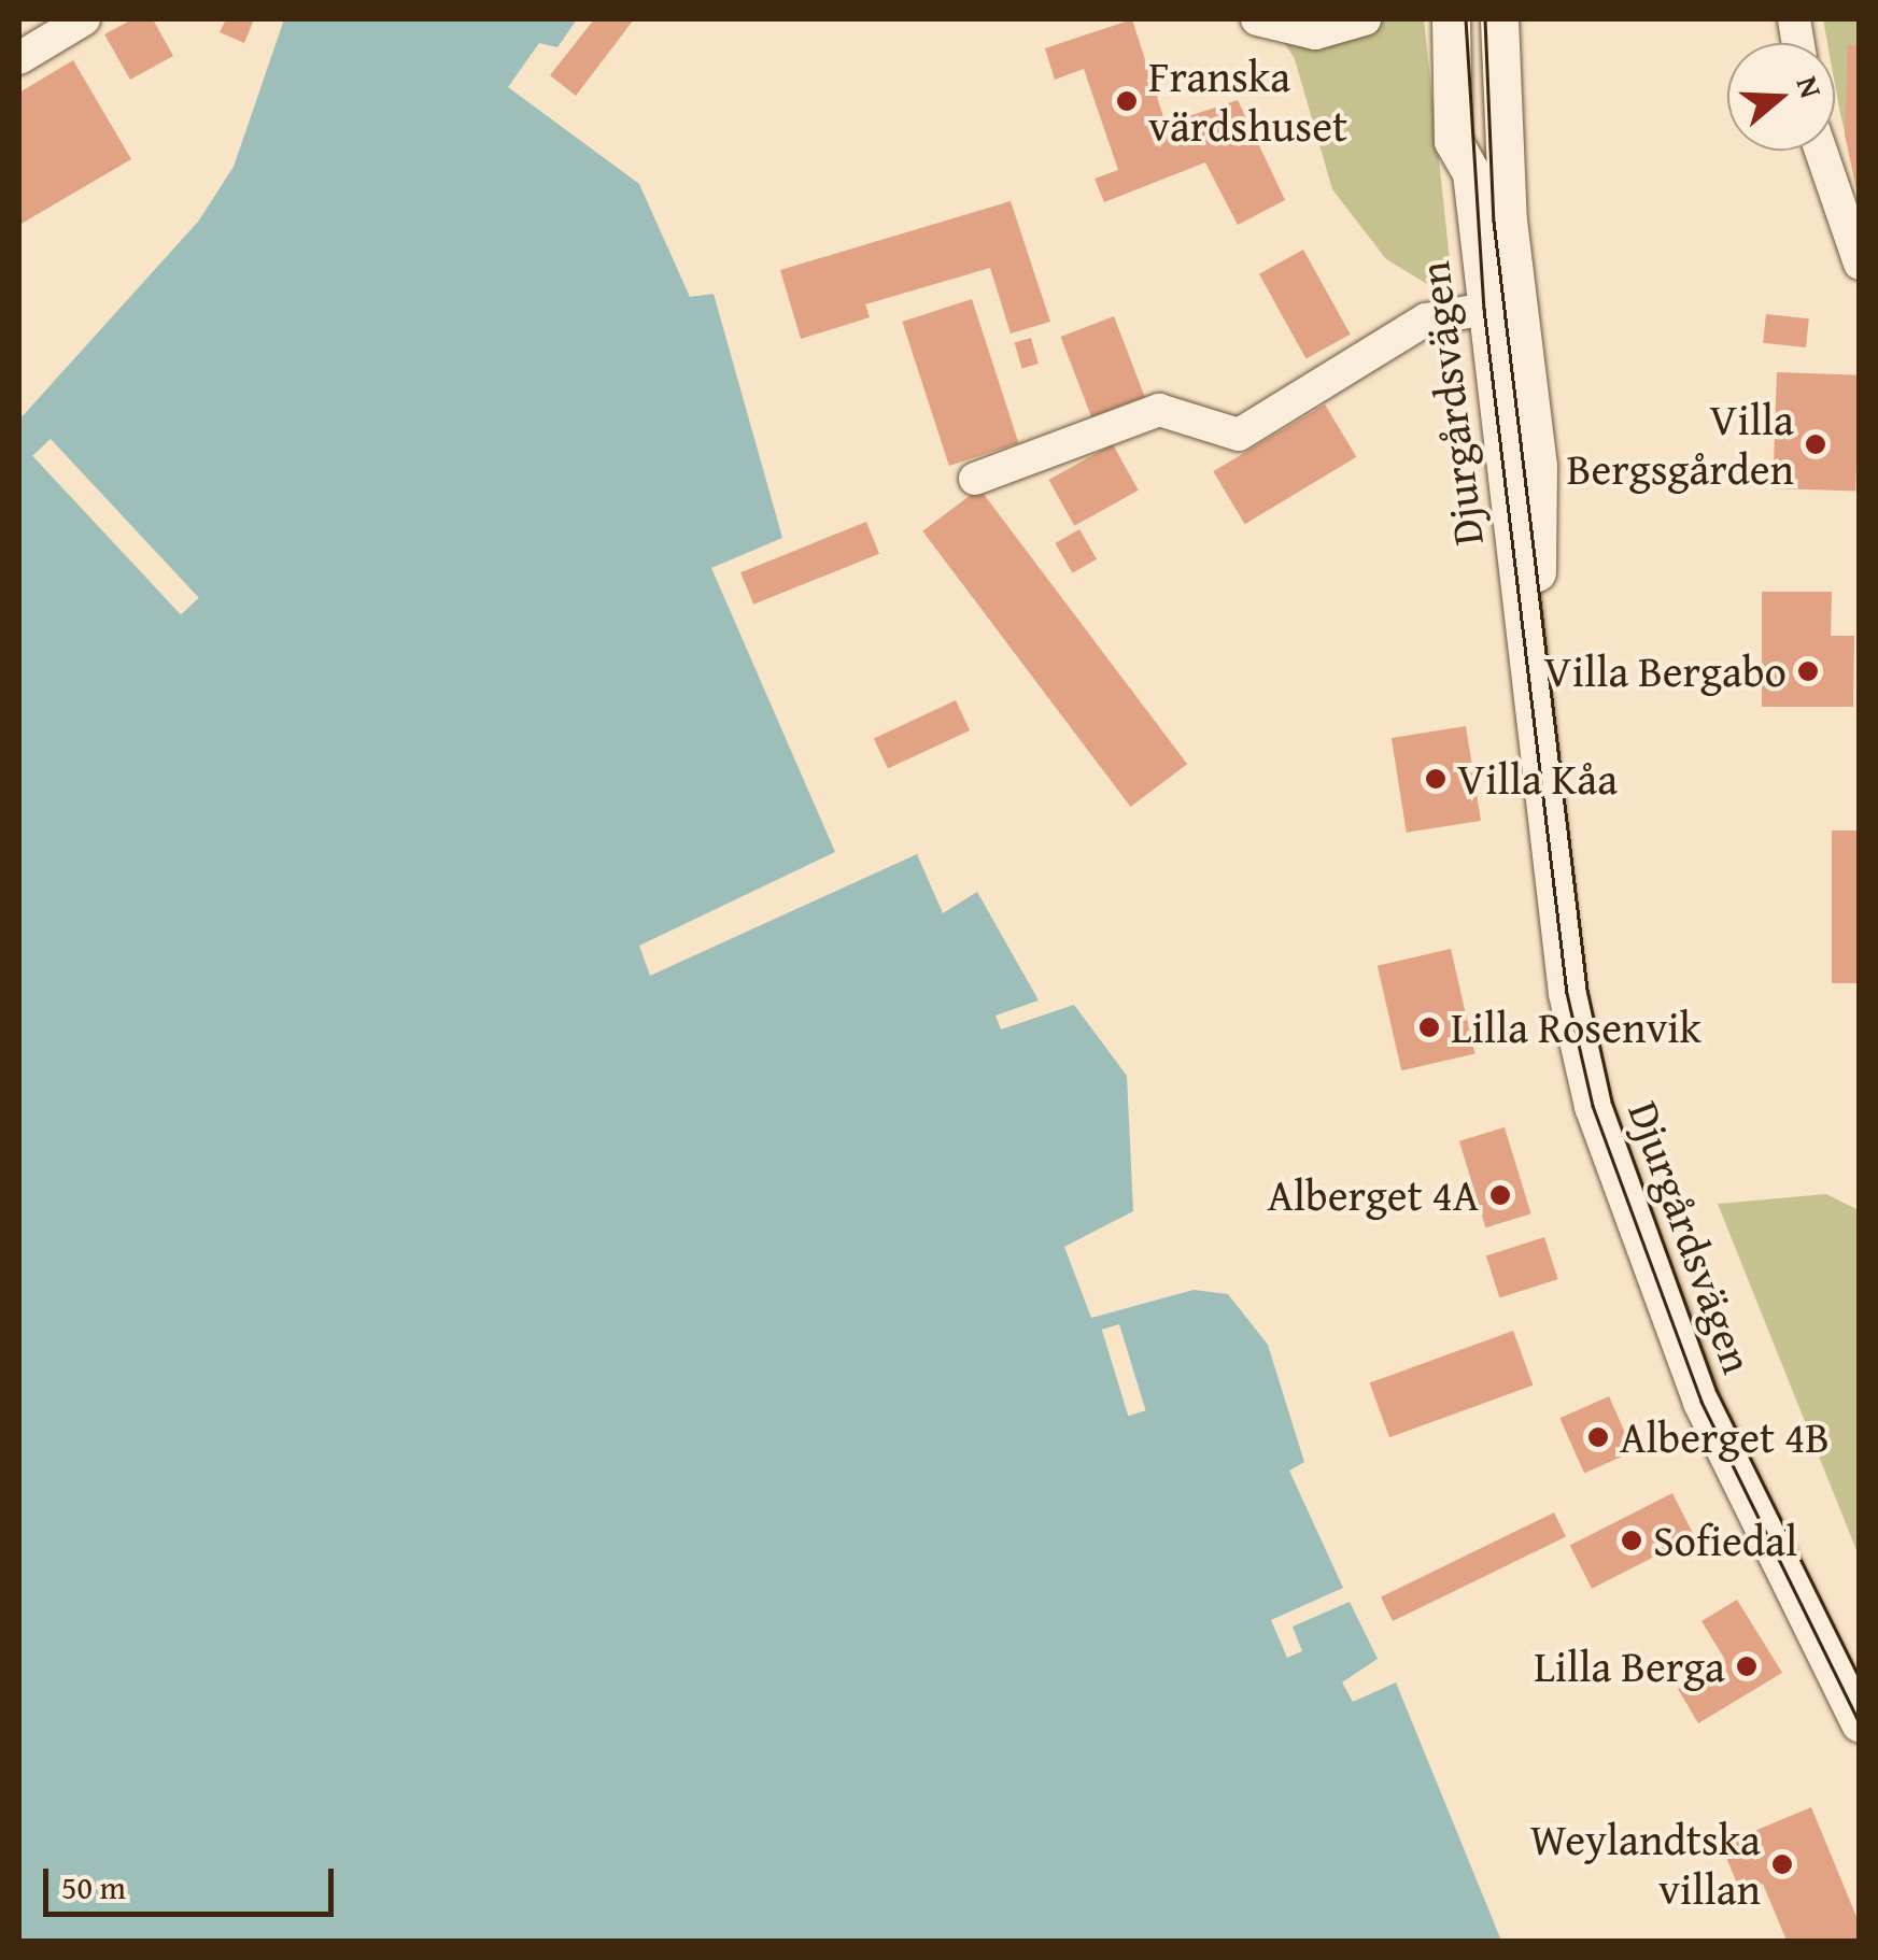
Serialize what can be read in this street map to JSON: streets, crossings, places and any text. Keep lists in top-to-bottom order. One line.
{"streets":{"street":["Djurgårdsvägen"]},"places":["Franska värdshuset","Villa Bergsgården","Villa Bergabo","Villa Kåa","Lilla Rosenvik","Alberget 4A","Alberget 4B","Sofiedal","Lilla Berga","Weylandtska villan"],"scale_bar":"50 m","north":"right"}
